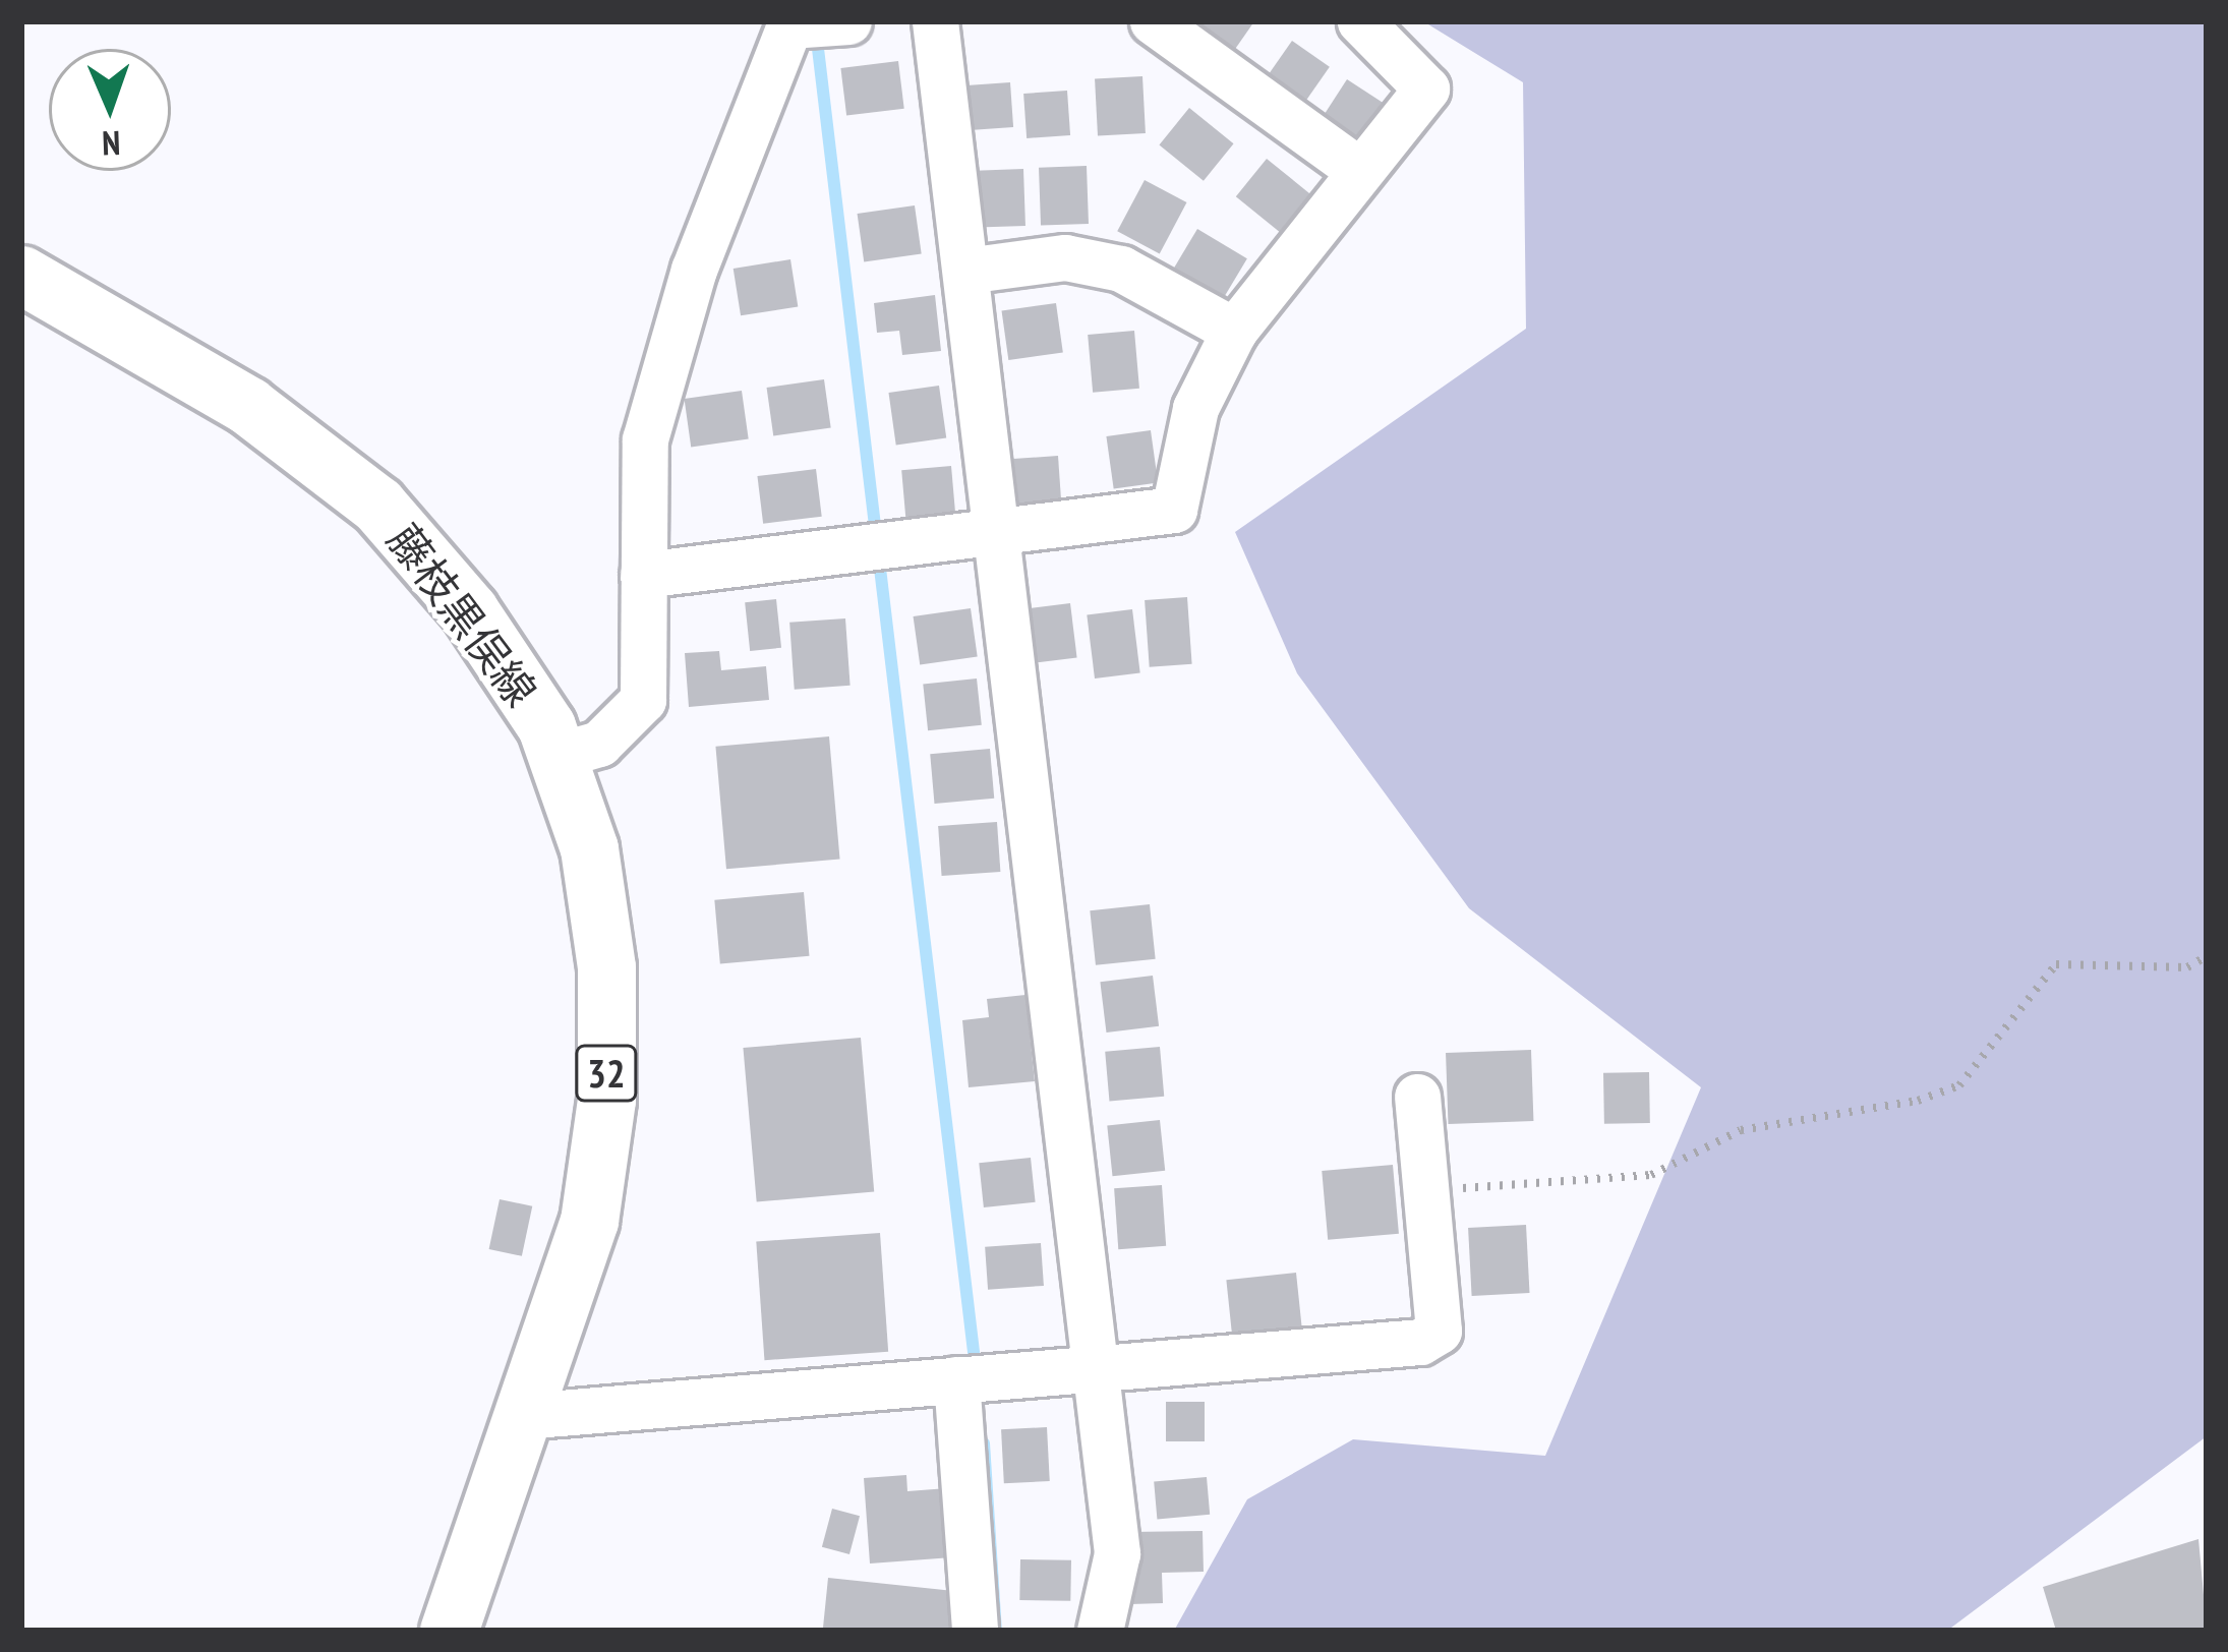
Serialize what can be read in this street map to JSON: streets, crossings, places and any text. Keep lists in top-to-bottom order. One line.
{"streets":{"main road":["藤枝黒俣線","32"]},"north":"bottom"}
